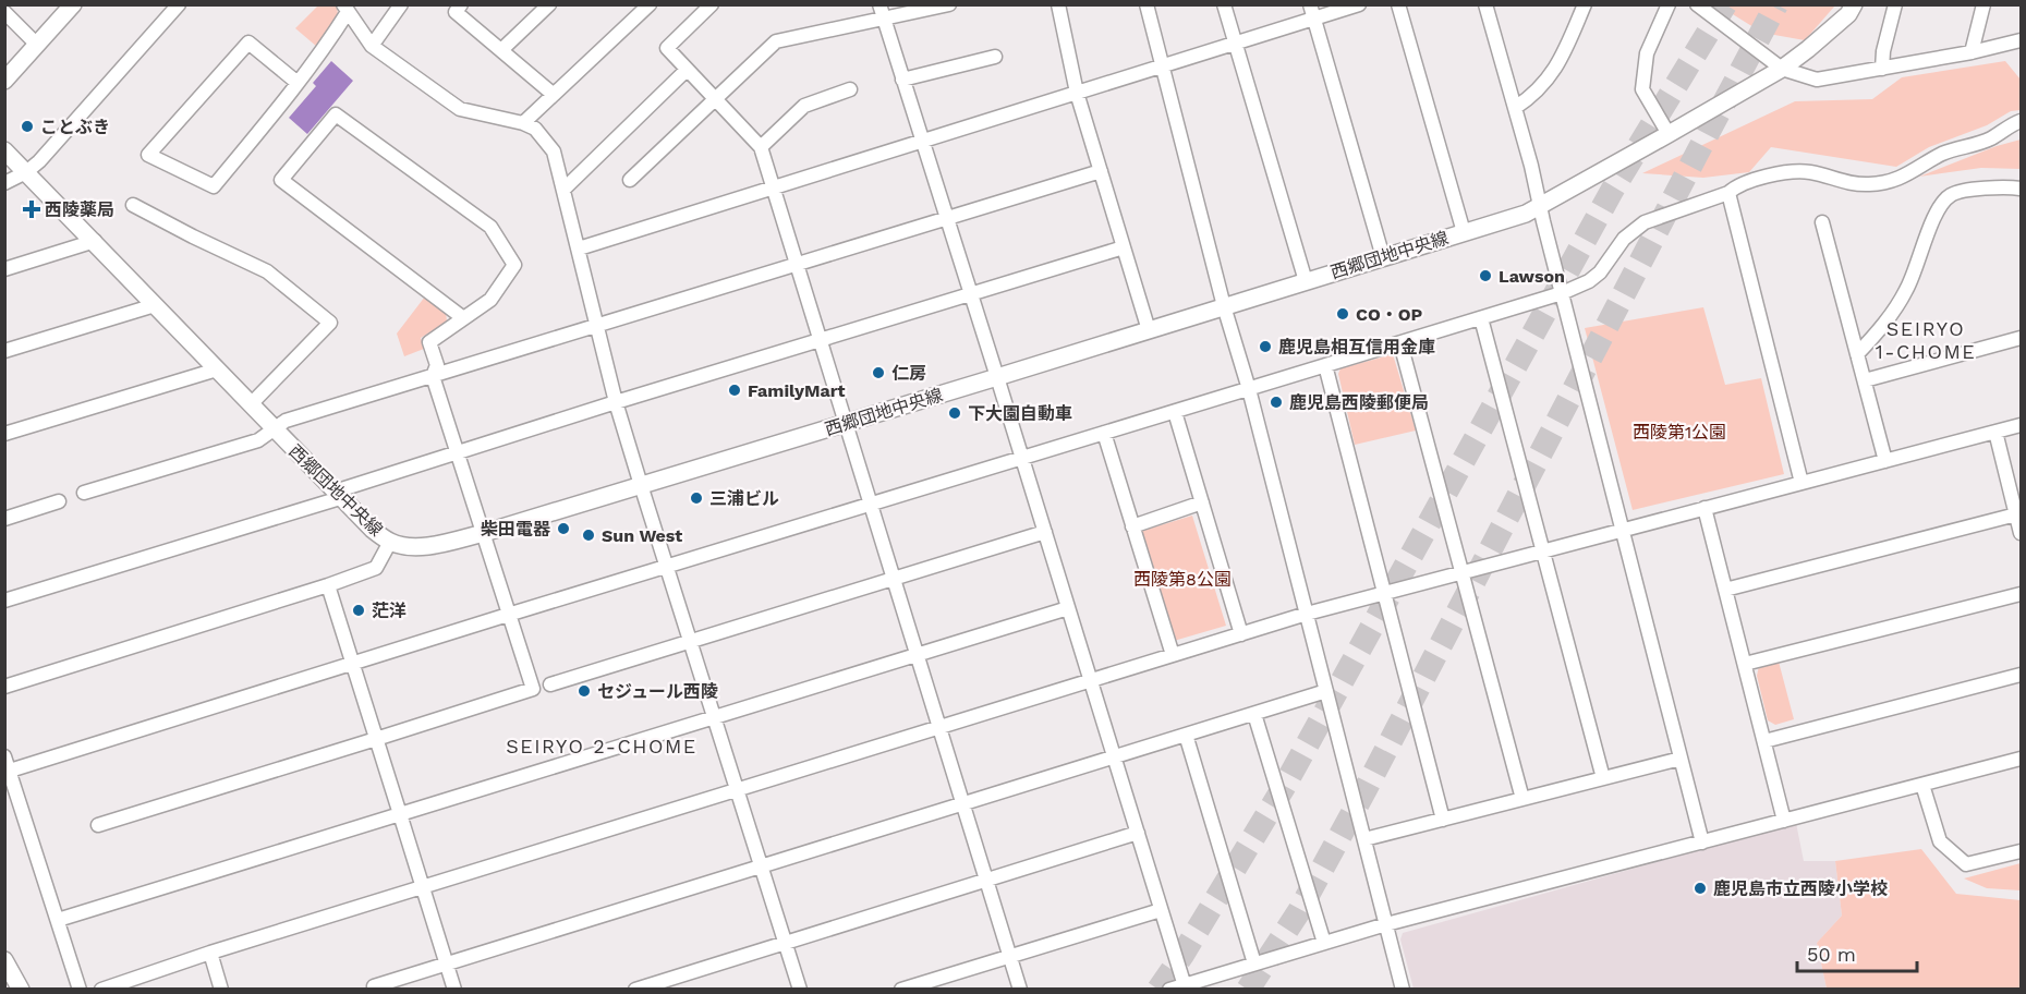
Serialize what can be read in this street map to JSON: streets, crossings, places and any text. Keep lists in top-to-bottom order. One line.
{"streets":{"street":["西郷団地中央線"]},"districts":["SEIRYO 1-CHOME","SEIRYO 2-CHOME"],"parks":["西陵第1公園","西陵第8公園"],"places":{"other":["ことぶき","Lawson","CO・OP","鹿児島相互信用金庫","仁房","FamilyMart","鹿児島西陵郵便局","下大園自動車","三浦ビル","柴田電器","Sun West","茫洋","セジュール西陵","鹿児島市立西陵小学校"],"health":["西陵薬局"]},"scale_bar":"50 m"}
